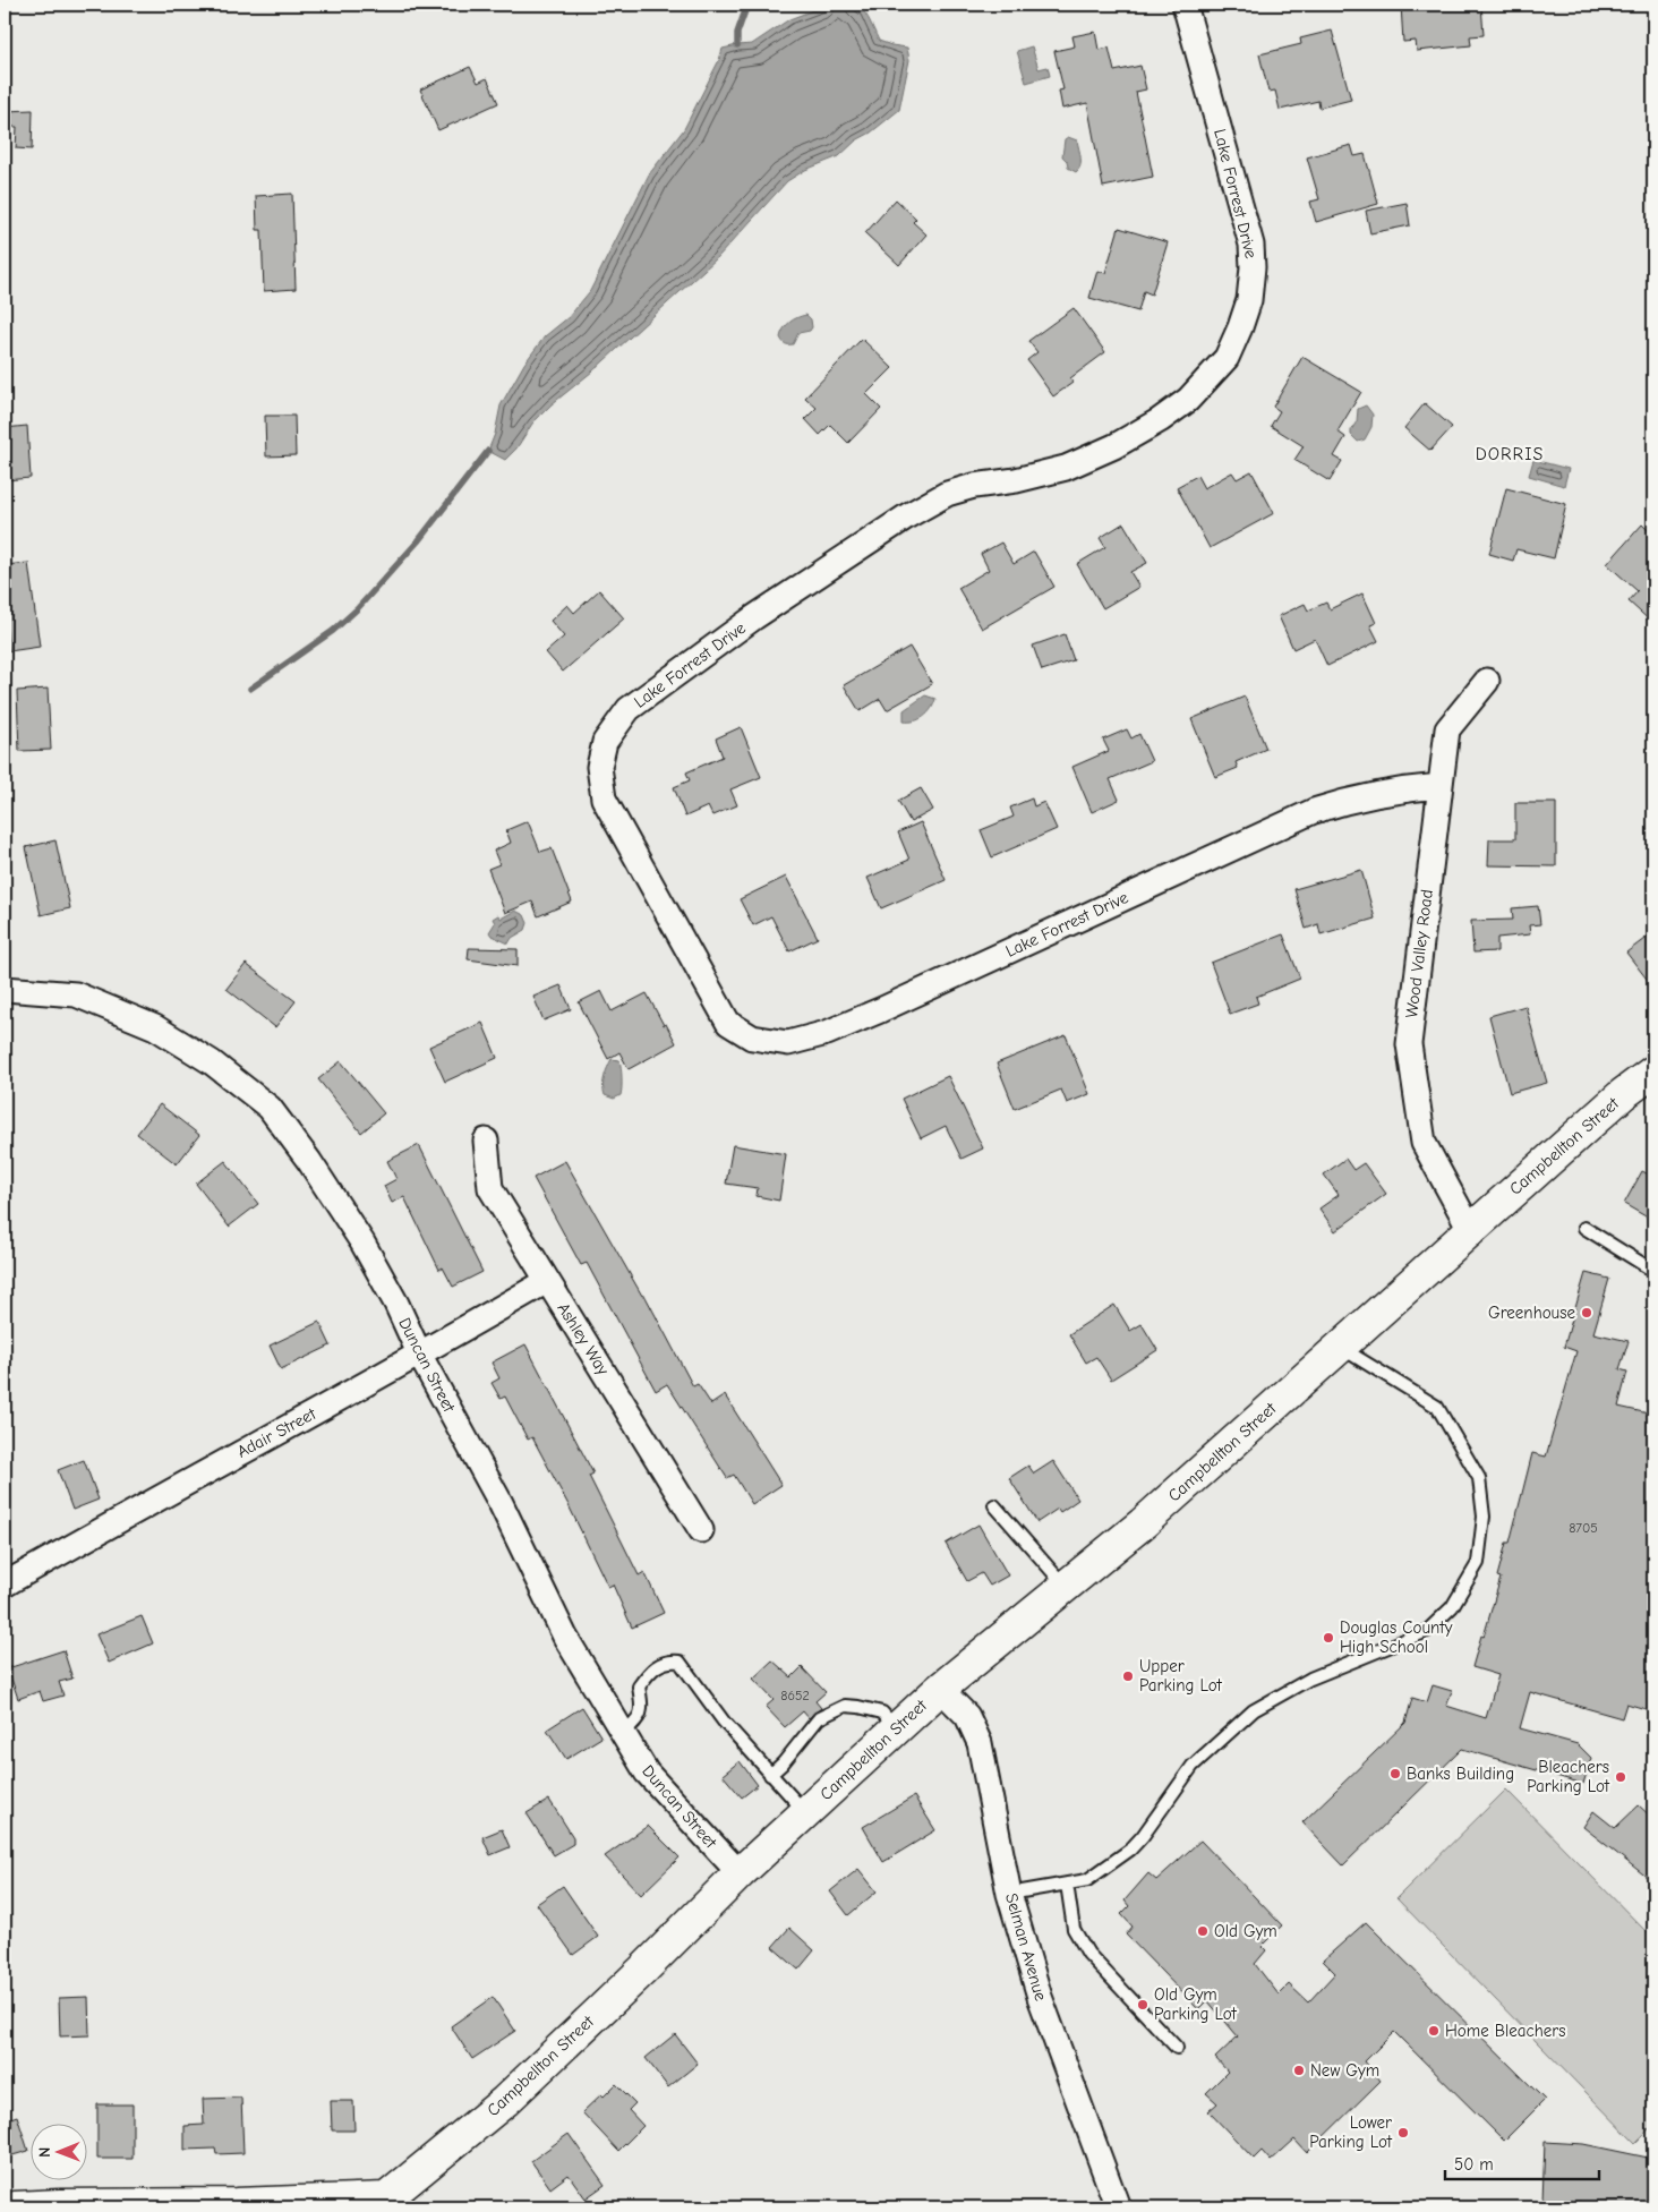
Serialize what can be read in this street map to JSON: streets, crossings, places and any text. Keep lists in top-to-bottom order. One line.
{"streets":{"main road":["Campbellton Street"],"street":["Lake Forrest Drive","Wood Valley Road","Ashley Way","Duncan Street","Adair Street","Selman Avenue"]},"crossings":[["Lake Forrest Drive","Wood Valley Road"],["Wood Valley Road","Campbellton Street"],["Campbellton Street","Duncan Street"],["Campbellton Street","Selman Avenue"],["Ashley Way","Adair Street"],["Duncan Street","Adair Street"]],"districts":["DORRIS"],"places":["Greenhouse","Douglas County High School","Upper Parking Lot","Banks Building","Bleachers Parking Lot","Old Gym","Old Gym Parking Lot","Home Bleachers","New Gym","Lower Parking Lot"],"house_numbers":["8705","8652"],"scale_bar":"50 m","north":"left"}
